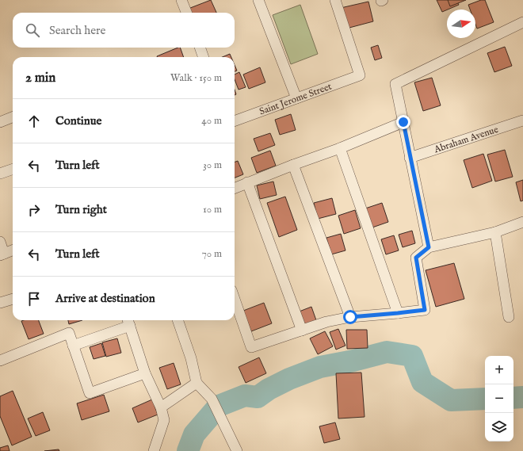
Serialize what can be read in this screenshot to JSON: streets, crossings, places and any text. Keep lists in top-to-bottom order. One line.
{"streets":{"street":["Saint Jerome Street","Abraham Avenue"]},"north":"right","page":{"search":"Search here","heading":["2 min","Walk · 150 m"],"list":[["Continue","40 m"],["Turn left","30 m"],["Turn right","10 m"],["Turn left","70 m"],"Arrive at destination"],"map_buttons":["+","−"]}}
